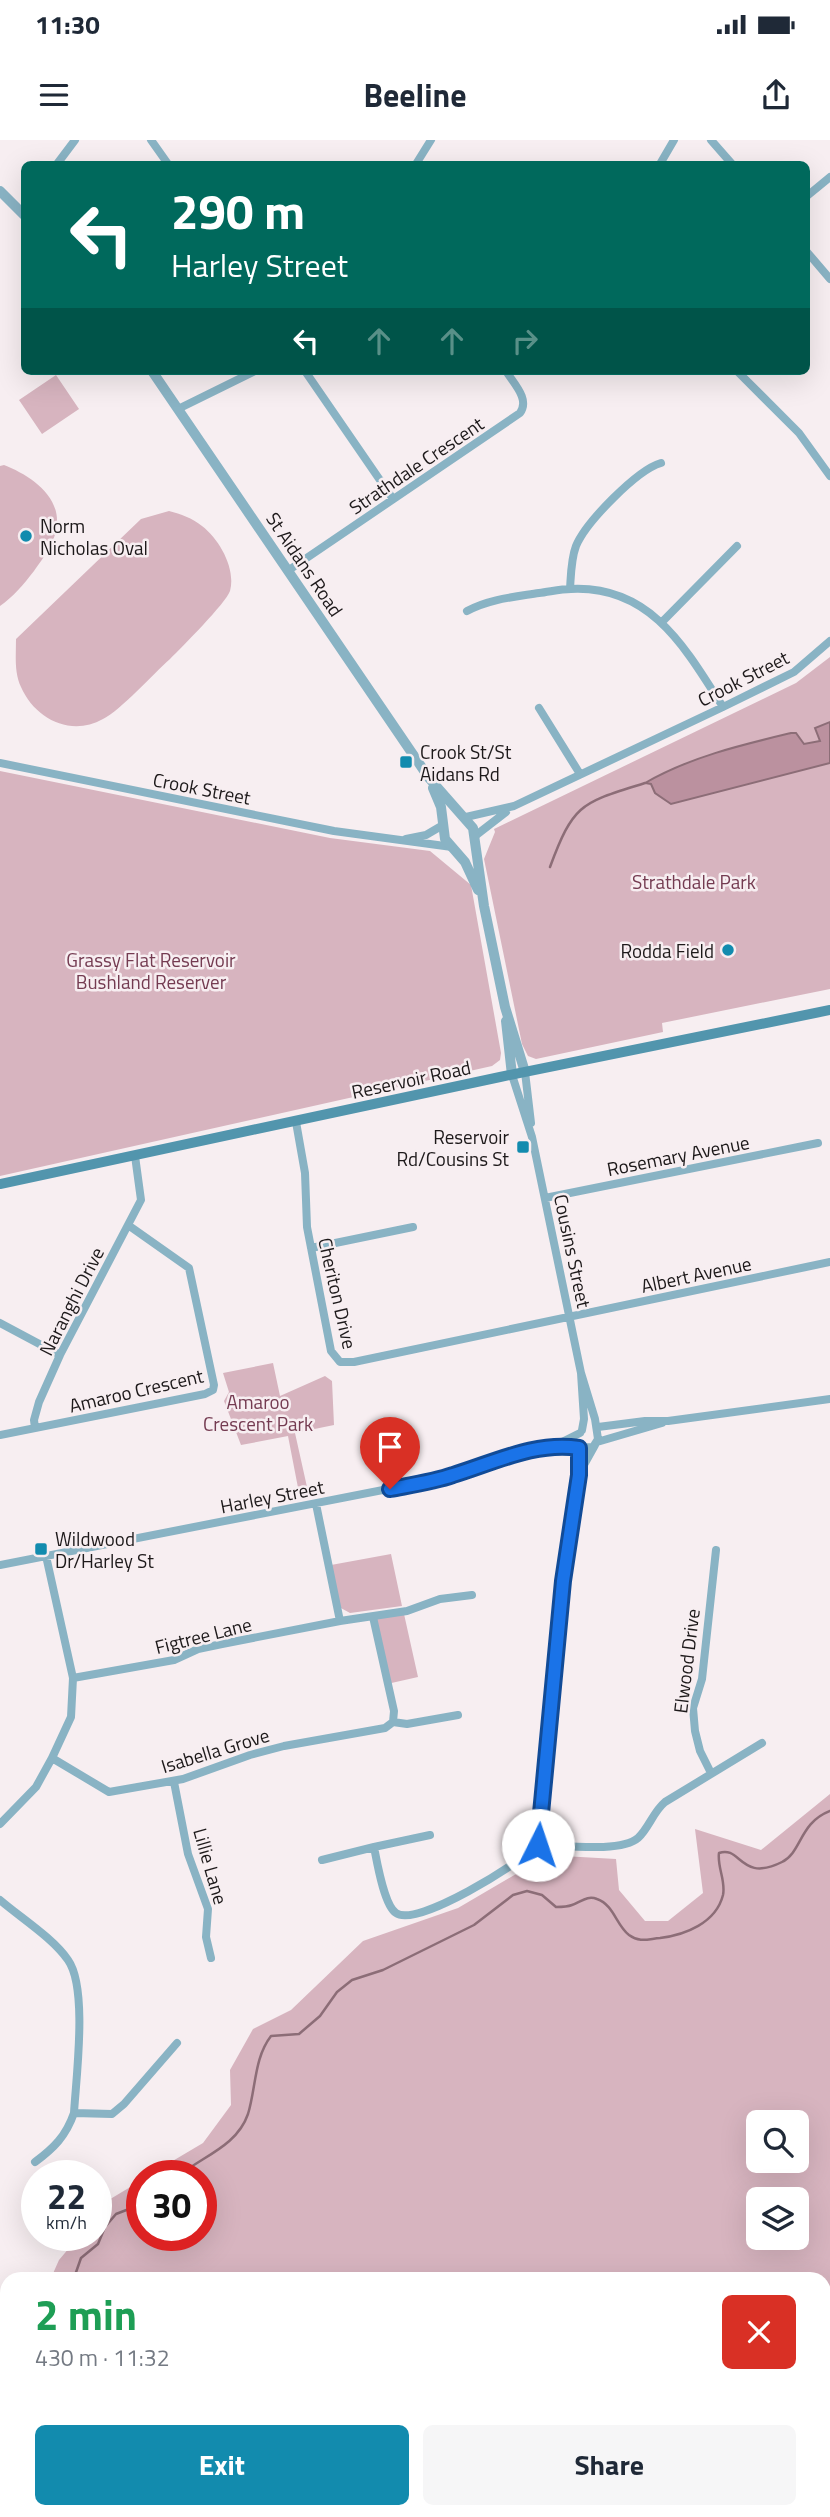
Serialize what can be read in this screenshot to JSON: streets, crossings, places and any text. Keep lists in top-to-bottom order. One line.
{"streets":{"main road":["Reservoir Road"],"street":["Strathdale Crescent","St Aidans Road","Crook Street","Rosemary Avenue","Cousins Street","Albert Avenue","Cheriton Drive","Naranghi Drive","Amaroo Crescent","Harley Street","Figtree Lane","Elwood Drive","Isabella Grove","Lillie Lane"]},"crossings":[["Strathdale Crescent","St Aidans Road"],["St Aidans Road","Crook Street"],["St Aidans Road","Cousins Street"],["Crook Street","Cousins Street"],["Reservoir Road","Cousins Street"],["Reservoir Road","Cheriton Drive"],["Reservoir Road","Naranghi Drive"],["Rosemary Avenue","Cousins Street"],["Cousins Street","Albert Avenue"],["Cousins Street","Cheriton Drive"],["Cousins Street","Harley Street"],["Albert Avenue","Cheriton Drive"],["Naranghi Drive","Amaroo Crescent"],["Isabella Grove","Lillie Lane"]],"parks":["Strathdale Park","Grassy Flat Reservoir Bushland Reserver","Amaroo Crescent Park"],"places":{"other":["Norm Nicholas Oval","Rodda Field"],"transit":["Crook St/St Aidans Rd","Reservoir Rd/Cousins St","Wildwood Dr/Harley St"]},"page":{"status":"11:30","header":"Beeline","turn":["290 m","Harley Street"],"speed":"22 km/h","limit":"30","heading":["2 min","430 m · 11:32"],"buttons":["Exit","Share"]}}
